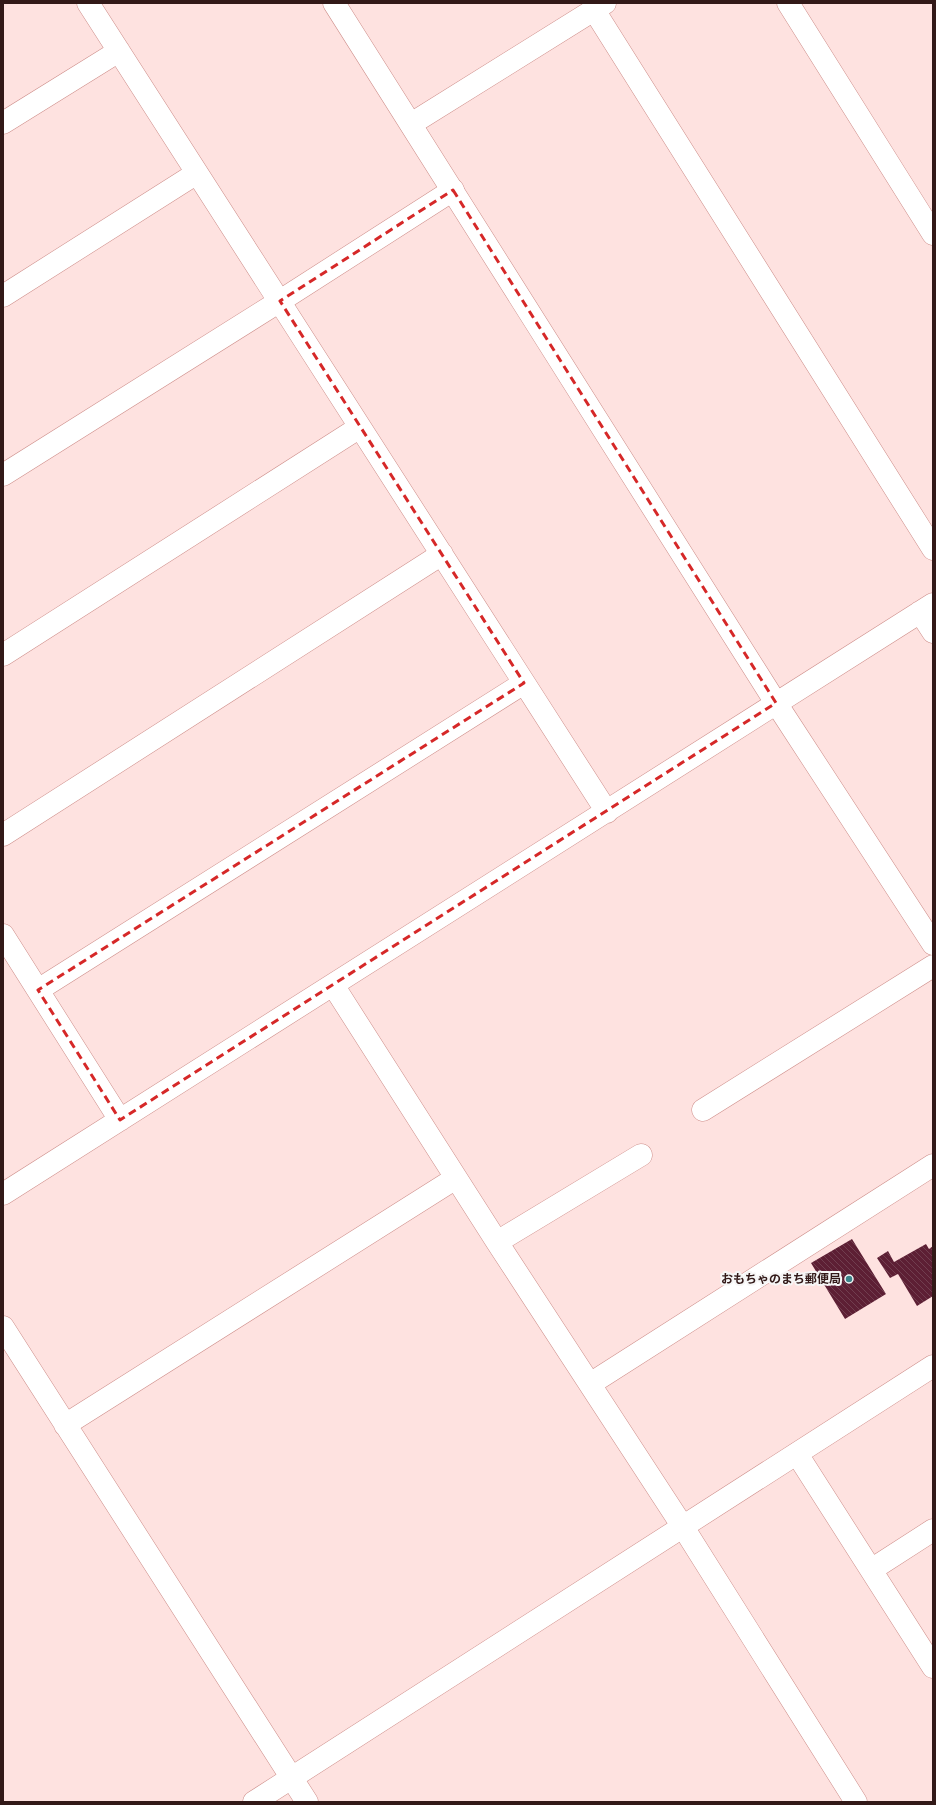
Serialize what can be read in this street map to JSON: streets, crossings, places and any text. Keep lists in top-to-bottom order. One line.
{"places":["おもちゃのまち郵便局"]}
